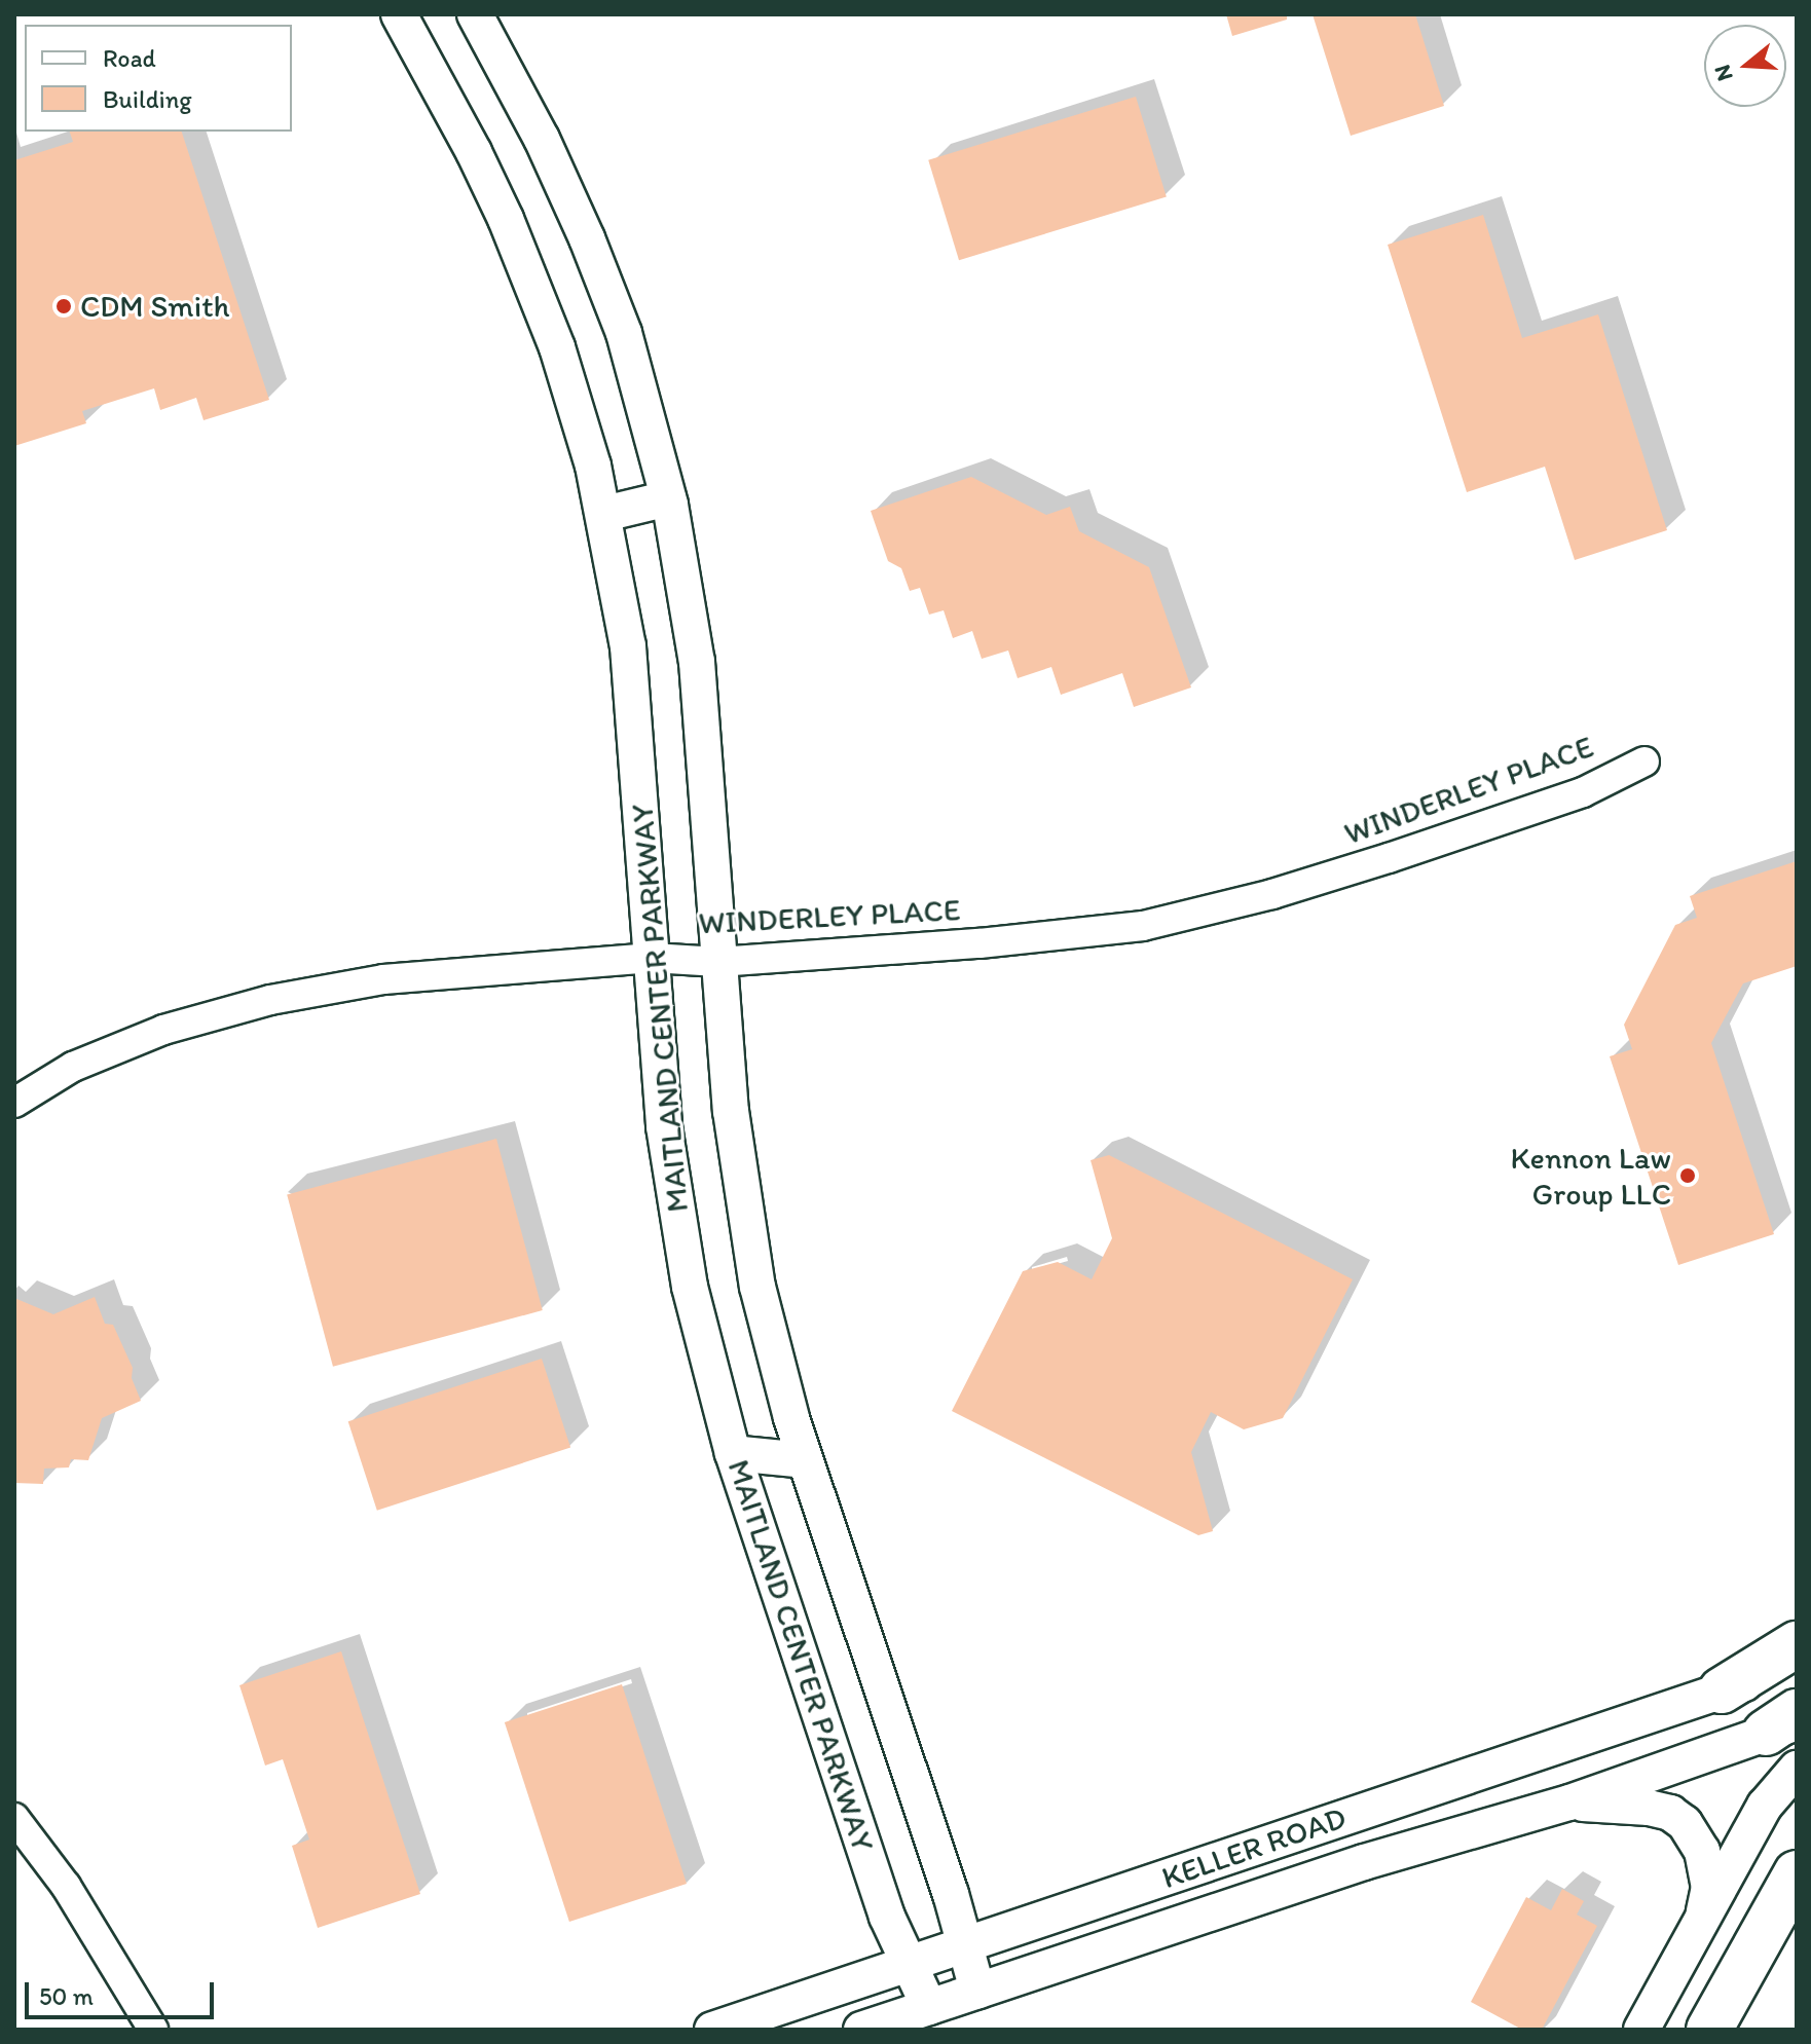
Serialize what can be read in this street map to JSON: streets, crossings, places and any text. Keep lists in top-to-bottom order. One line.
{"streets":{"street":["WINDERLEY PLACE","MAITLAND CENTER PARKWAY","KELLER ROAD"]},"crossings":[["WINDERLEY PLACE","MAITLAND CENTER PARKWAY"],["MAITLAND CENTER PARKWAY","KELLER ROAD"]],"places":["CDM Smith","Kennon Law Group LLC"],"legend":["Road","Building"],"scale_bar":"50 m","north":"left"}
